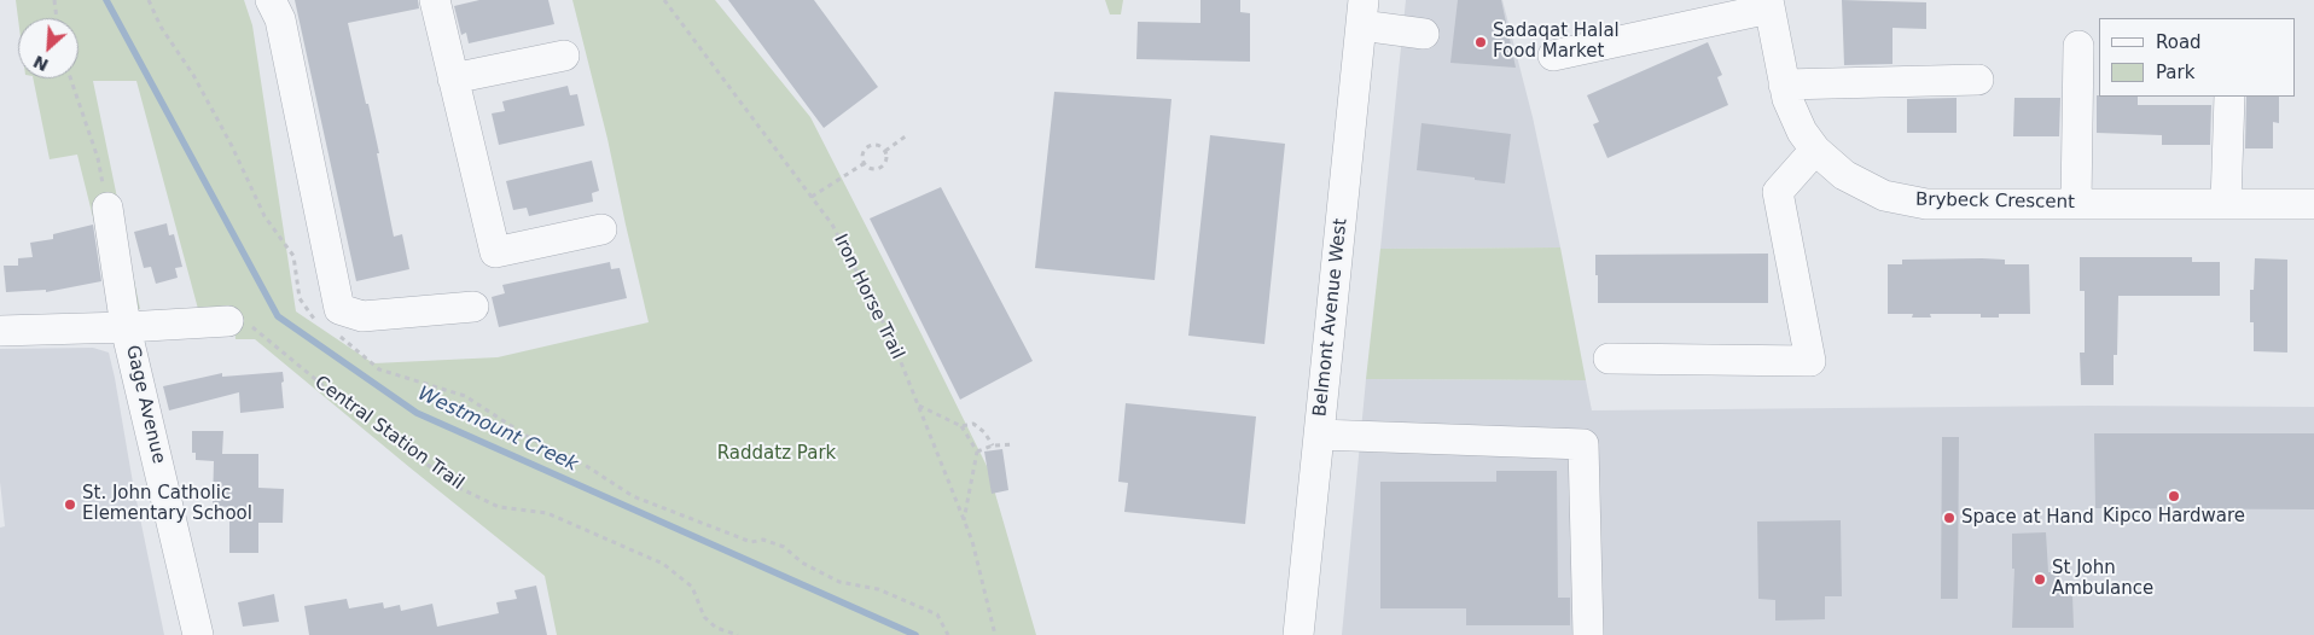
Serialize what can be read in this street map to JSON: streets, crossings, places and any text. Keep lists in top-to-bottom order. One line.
{"streets":{"street":["Brybeck Crescent","Belmont Avenue West","Gage Avenue"],"path":["Iron Horse Trail","Central Station Trail"]},"water":["Westmount Creek"],"parks":["Raddatz Park"],"places":["Sadaqat Halal Food Market","Kipco Hardware","St. John Catholic Elementary School","Space at Hand","St John Ambulance"],"legend":["Road","Park"],"north":"bottom left"}
